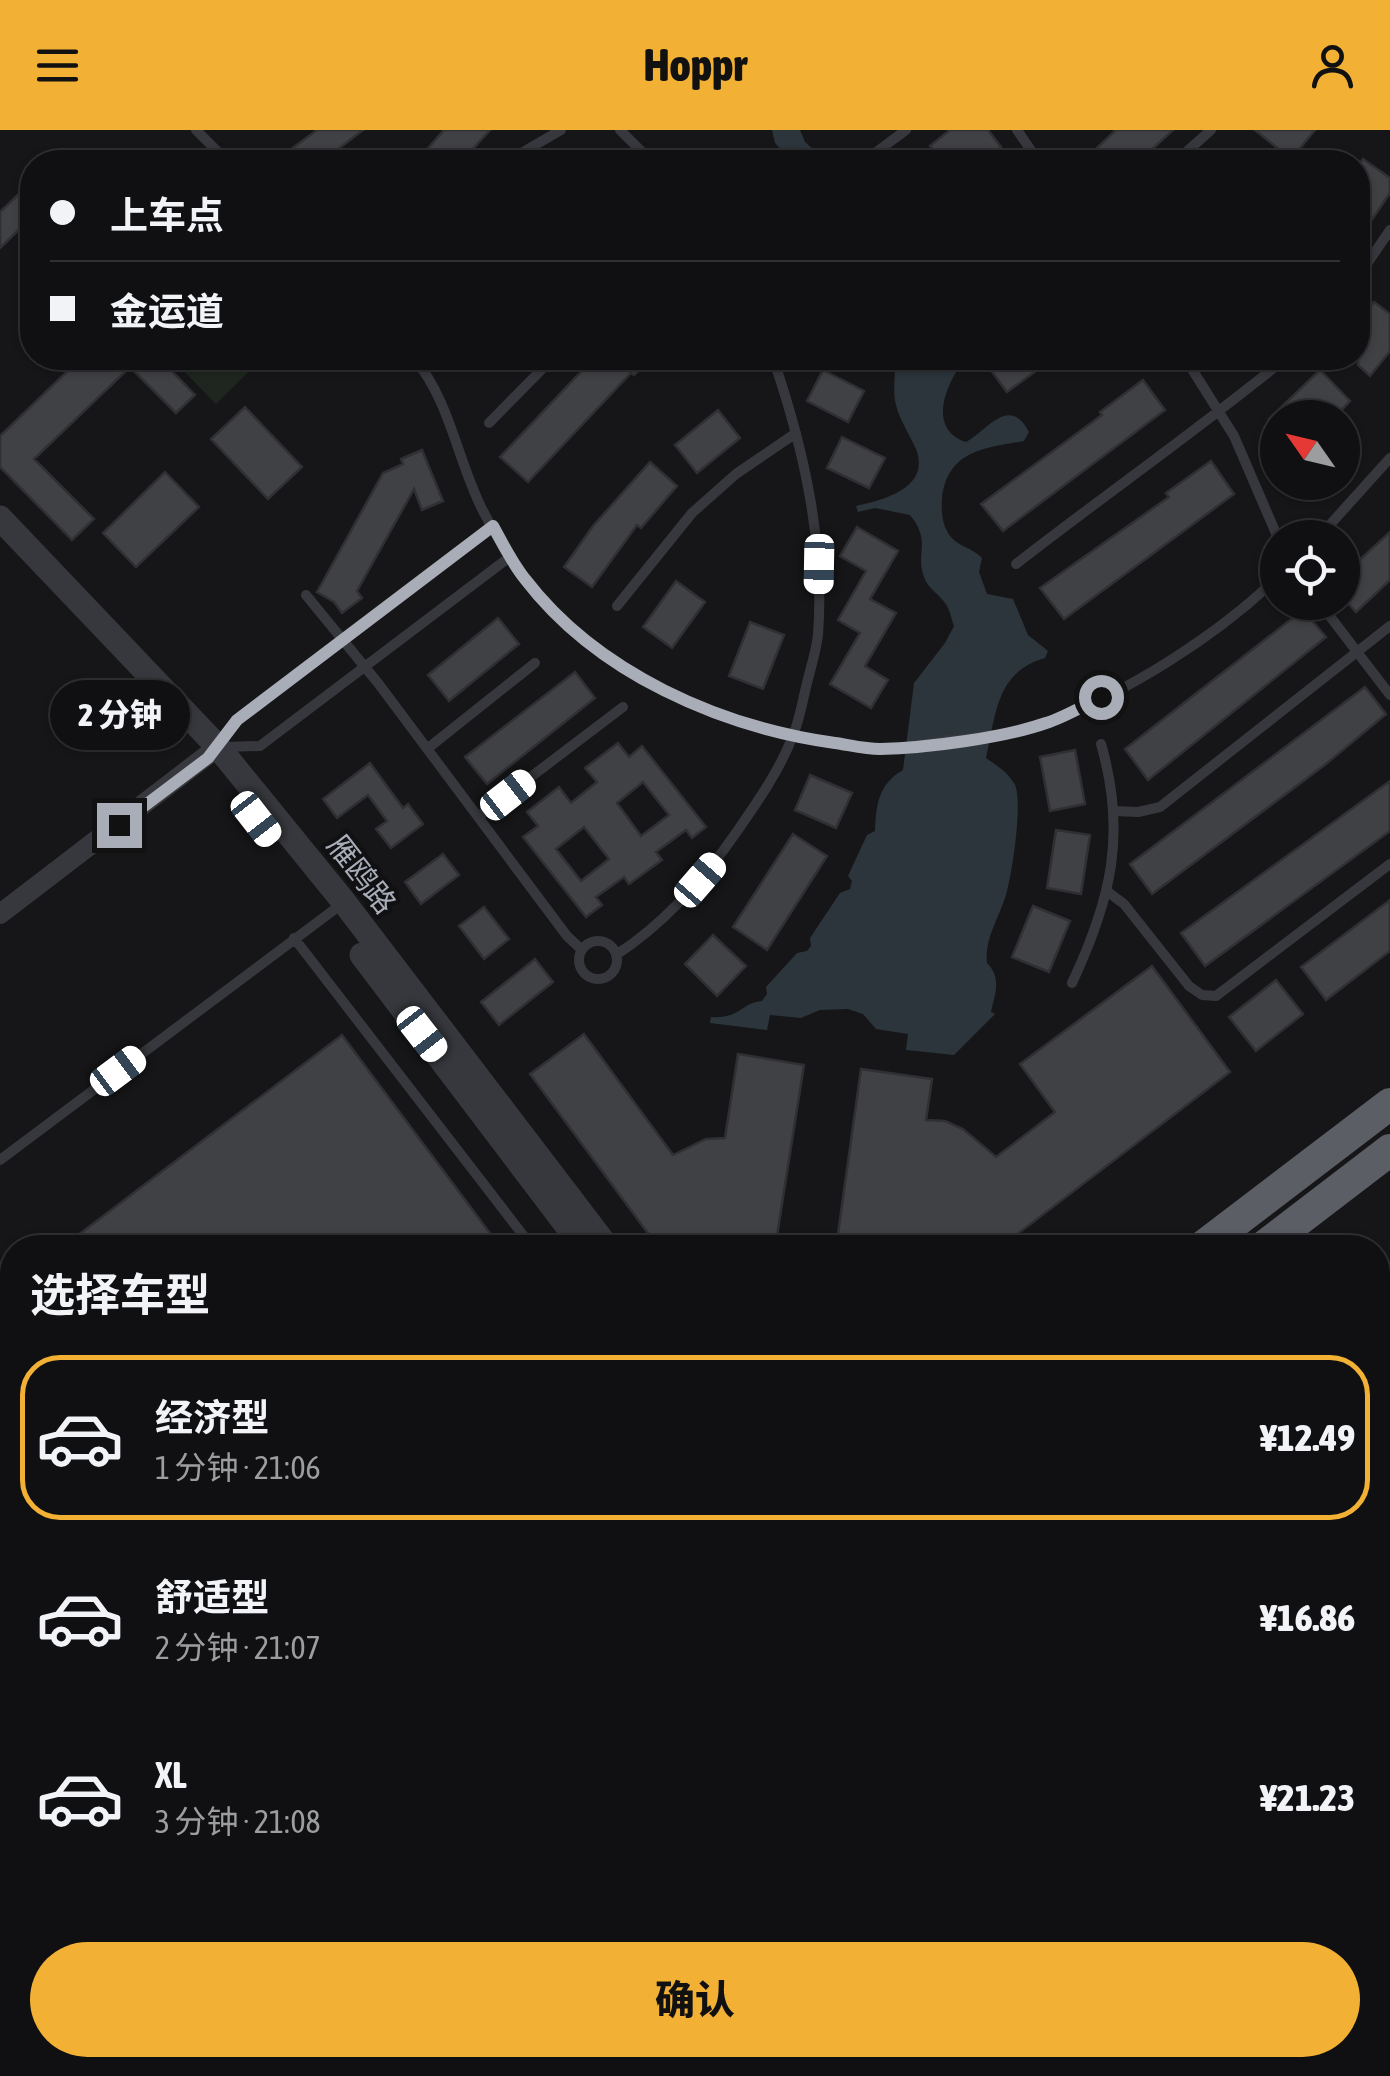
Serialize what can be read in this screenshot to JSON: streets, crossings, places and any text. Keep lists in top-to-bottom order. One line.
{"streets":{"street":["雁鸥路"]},"north":"top left","page":{"header":"Hoppr","banner":["上车点","金运道"],"bubble":"2 分钟","heading":"选择车型","list":[{"name":"经济型","note":"1 分钟 · 21:06","value":"¥12.49"},{"name":"舒适型","note":"2 分钟 · 21:07","value":"¥16.86"},{"name":"XL","note":"3 分钟 · 21:08","value":"¥21.23"}],"buttons":"确认"}}
